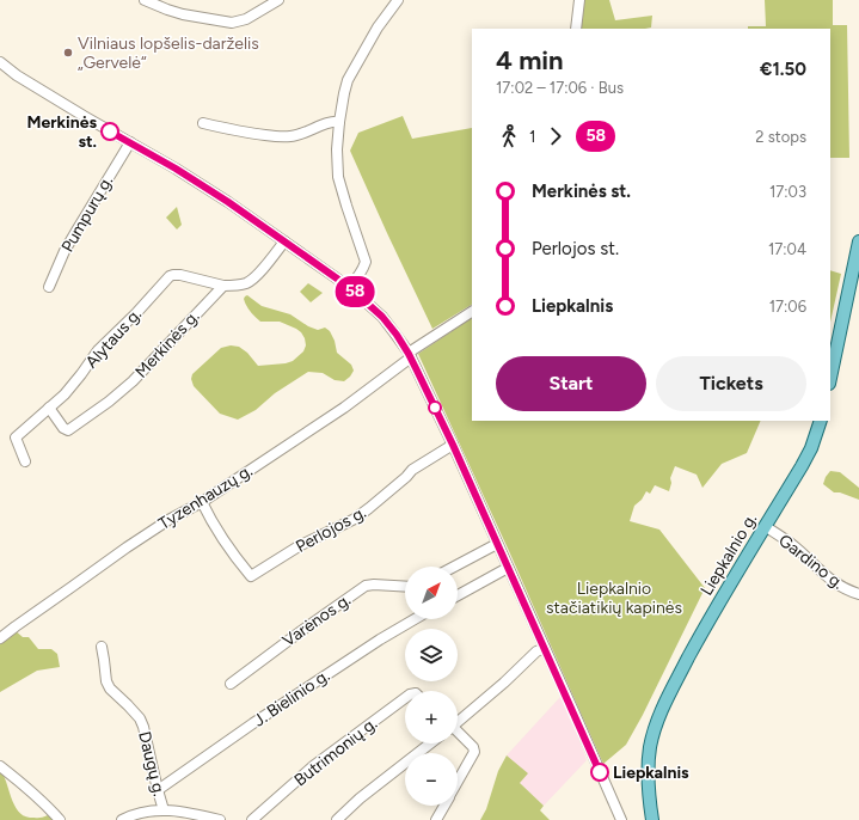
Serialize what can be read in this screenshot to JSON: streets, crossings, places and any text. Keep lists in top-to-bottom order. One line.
{"streets":{"main road":["Liepkalnio g."],"street":["Pumpurų g.","Alytaus g.","Merkinės g.","Tyzenhauzų g.","Perlojos g.","Gardino g.","Varėnos g.","J. Bielinio g.","Butrimonių g.","Daugų g."]},"crossings":[["Alytaus g.","Merkinės g."],["Tyzenhauzų g.","Perlojos g."],["Liepkalnio g.","Gardino g."],["J. Bielinio g.","Daugų g."]],"parks":["Liepkalnio stačiatikių kapinės"],"places":["Vilniaus lopšelis-darželis „Gervelė“","Merkinės st.","Liepkalnis"],"lines":["bus line 58"],"north":"top right","page":{"on_map":"58","heading":["4 min","17:02 – 17:06 · Bus","€1.50"],"legs":["1","58","2 stops"],"list":[{"name":"Merkinės st.","value":"17:03"},{"name":"Perlojos st.","value":"17:04"},{"name":"Liepkalnis","value":"17:06"}],"buttons":["Start","Tickets"],"map_buttons":["+","−"]}}
